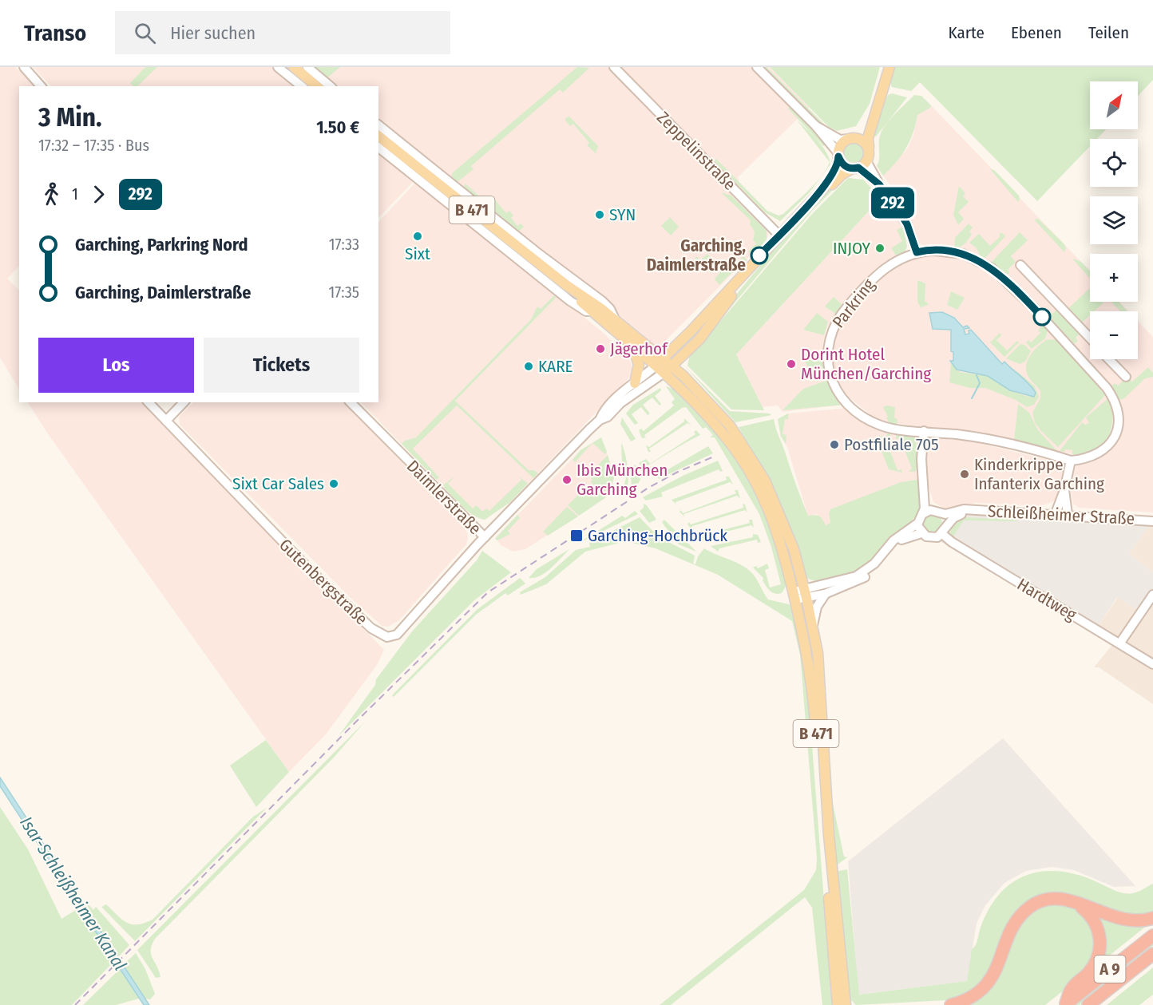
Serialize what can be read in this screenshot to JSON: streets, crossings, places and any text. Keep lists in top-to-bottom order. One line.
{"streets":{"highway":["A 9"],"main road":["B 471"],"street":["Zeppelinstraße","Parkring","Daimlerstraße","Schleißheimer Straße","Gutenbergstraße","Hardtweg"]},"crossings":[["B 471","Daimlerstraße"],["Daimlerstraße","Gutenbergstraße"],["Schleißheimer Straße","Hardtweg"]],"water":["Isar-Schleißheimer Kanal"],"places":{"other":["SYN","Sixt","INJOY","Garching, Daimlerstraße","Jägerhof","Dorint Hotel München/Garching","KARE","Postfiliale 705","Kinderkrippe Infanterix Garching","Ibis München Garching","Sixt Car Sales"],"transit":["Garching-Hochbrück"]},"lines":["bus line 292"],"north":"top right","page":{"header":"Transo","search":"Hier suchen","nav":["Karte","Ebenen","Teilen"],"on_map":"292","map_buttons":["+","−"],"heading":["3 Min.","17:32 – 17:35 · Bus","1.50 €"],"legs":["1","292"],"list":[{"name":"Garching, Parkring Nord","value":"17:33"},{"name":"Garching, Daimlerstraße","value":"17:35"}],"buttons":["Los","Tickets"]}}
